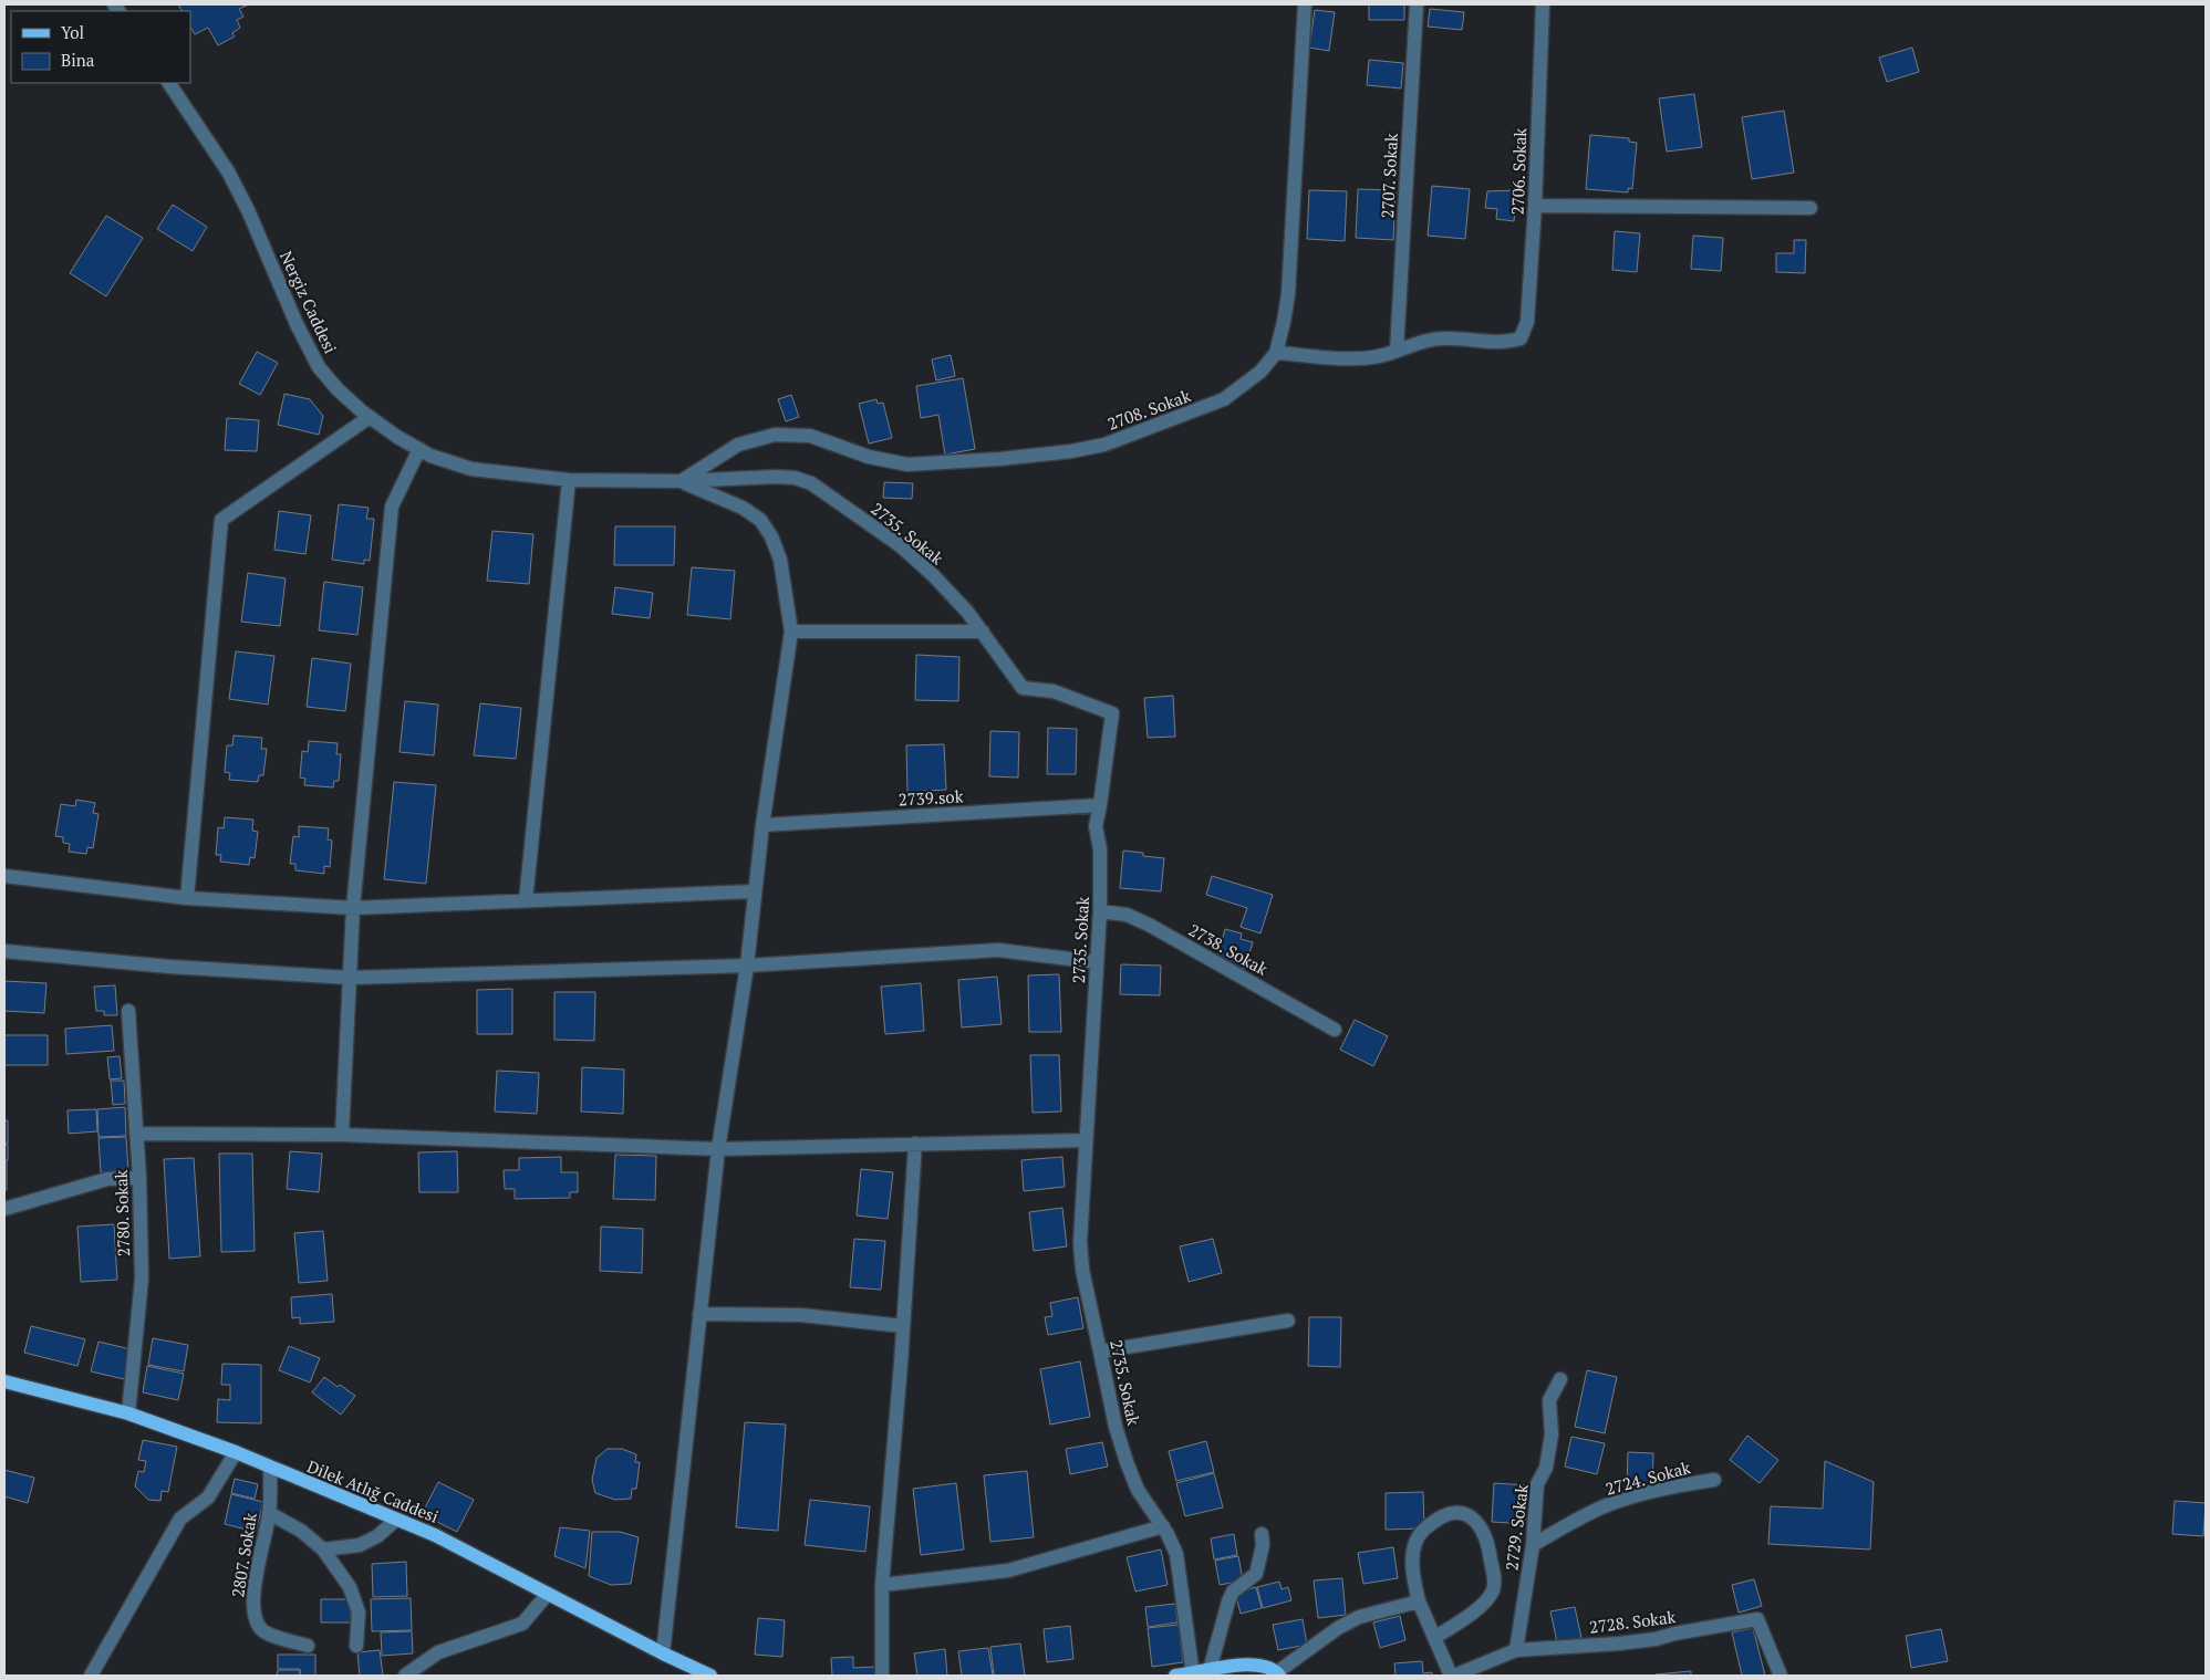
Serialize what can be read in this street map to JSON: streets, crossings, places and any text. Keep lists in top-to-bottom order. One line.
{"streets":{"main road":["Dilek Atlığ Caddesi"],"street":["2706. Sokak","2707. Sokak","Nergiz Caddesi","2708. Sokak","2735. Sokak","2739.sok","2738. Sokak","2780. Sokak","2724. Sokak","2729. Sokak","2807. Sokak","2728. Sokak"]},"crossings":[["2706. Sokak","2707. Sokak"],["Nergiz Caddesi","2708. Sokak"],["Nergiz Caddesi","2735. Sokak"],["2708. Sokak","2735. Sokak"],["2735. Sokak","2739.sok"],["2735. Sokak","2738. Sokak"],["2780. Sokak","Dilek Atlığ Caddesi"],["2724. Sokak","2729. Sokak"],["Dilek Atlığ Caddesi","2807. Sokak"],["2729. Sokak","2728. Sokak"]],"legend":["Yol","Bina"]}
